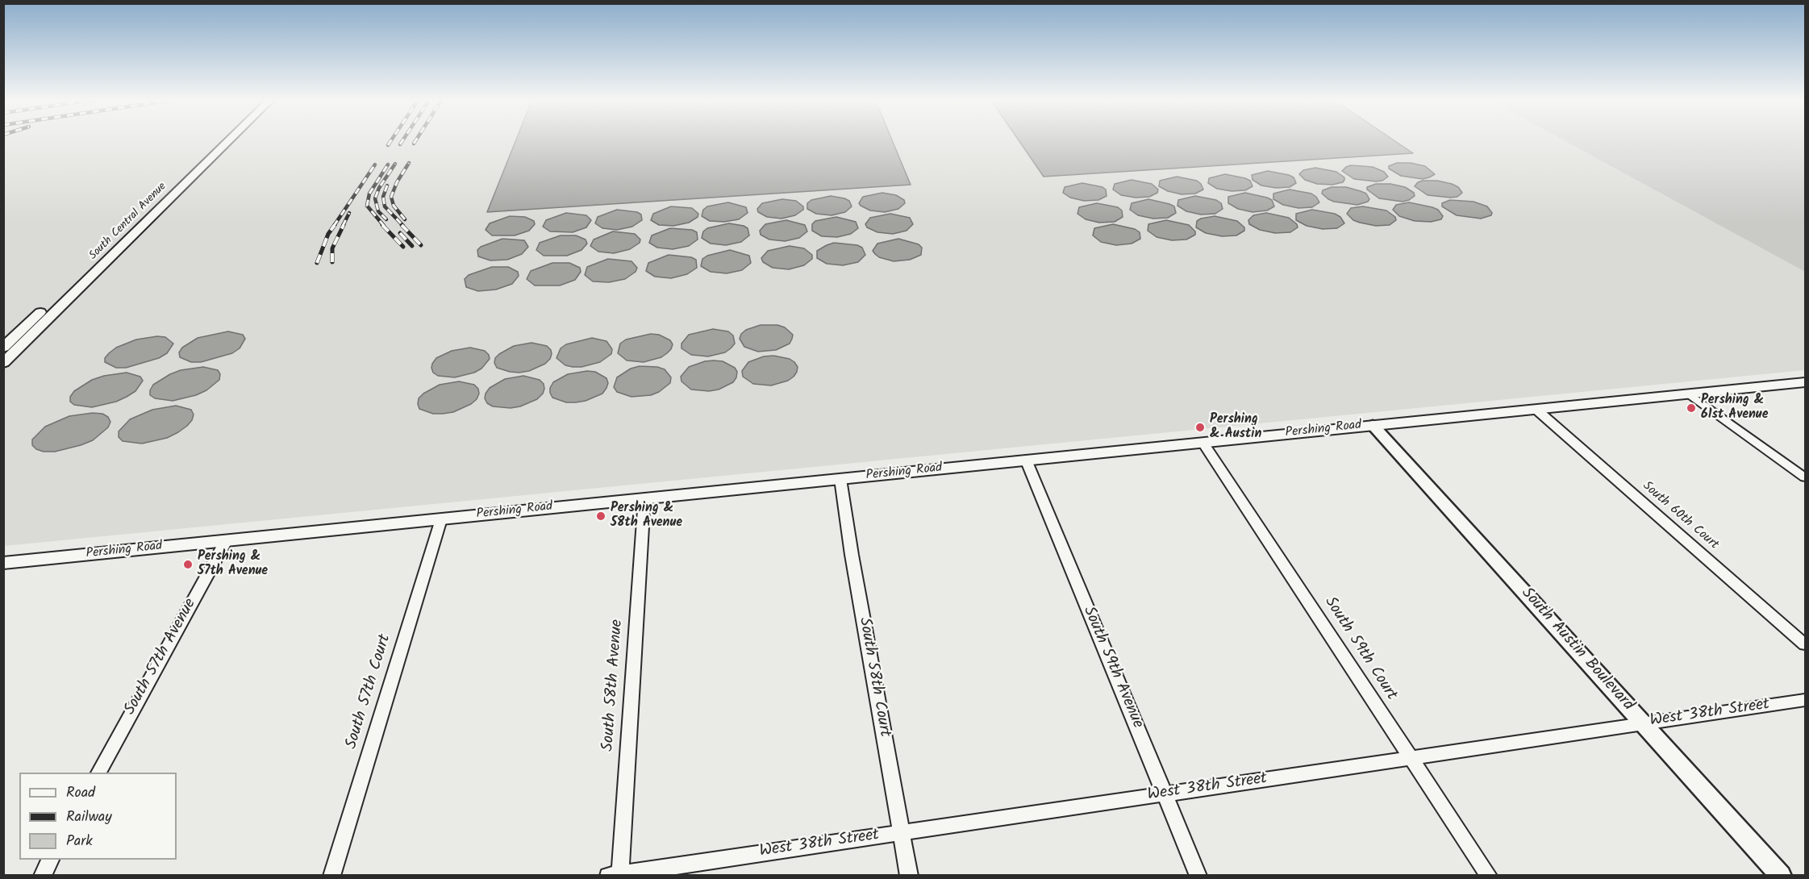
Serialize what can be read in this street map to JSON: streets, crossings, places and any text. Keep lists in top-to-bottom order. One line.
{"streets":{"main road":["South Central Avenue","Pershing Road"],"street":["South 60th Court","South 59th Court","South Austin Boulevard","South 57th Avenue","South 59th Avenue","South 58th Court","South 58th Avenue","South 57th Court","West 38th Street"]},"crossings":[["Pershing Road","South 60th Court"],["Pershing Road","South 59th Court"],["Pershing Road","South Austin Boulevard"],["Pershing Road","South 57th Avenue"],["Pershing Road","South 59th Avenue"],["Pershing Road","South 58th Court"],["Pershing Road","South 58th Avenue"],["Pershing Road","South 57th Court"],["South 59th Court","West 38th Street"],["South Austin Boulevard","West 38th Street"],["South 59th Avenue","West 38th Street"],["South 58th Court","West 38th Street"],["South 58th Avenue","West 38th Street"]],"places":["Pershing & 61st Avenue","Pershing & Austin","Pershing & 58th Avenue","Pershing & 57th Avenue"],"legend":["Road","Railway","Park"]}
